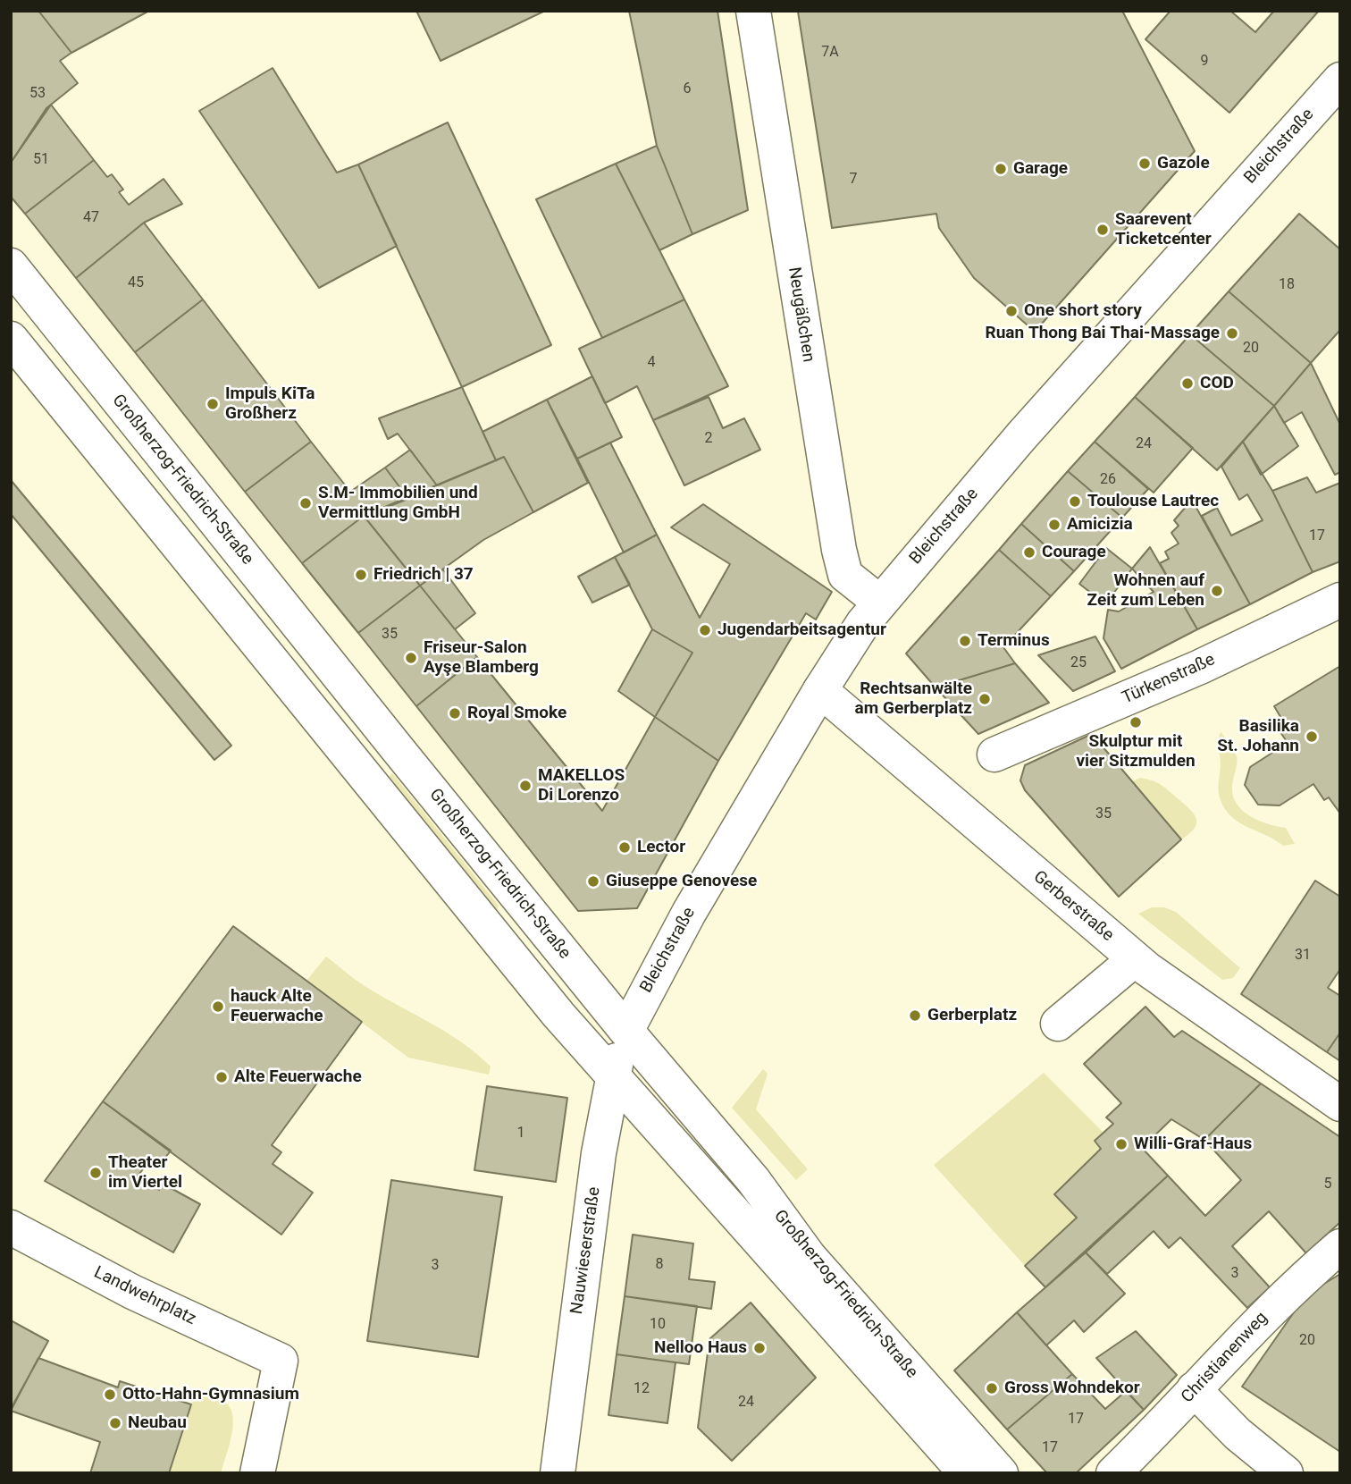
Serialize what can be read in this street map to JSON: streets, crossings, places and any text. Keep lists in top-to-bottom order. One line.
{"streets":{"street":["Bleichstraße","Neugäßchen","Großherzog-Friedrich-Straße","Türkenstraße","Gerberstraße","Nauwieserstraße","Landwehrplatz","Christianenweg"]},"crossings":[["Bleichstraße","Neugäßchen"],["Bleichstraße","Großherzog-Friedrich-Straße"],["Bleichstraße","Gerberstraße"],["Bleichstraße","Nauwieserstraße"],["Großherzog-Friedrich-Straße","Nauwieserstraße"]],"places":["Gazole","Garage","Saarevent Ticketcenter","One short story","Ruan Thong Bai Thai-Massage","COD","Impuls KiTa Großherz","Toulouse Lautrec","S.M- Immobilien und Vermittlung GmbH","Amicizia","Courage","Friedrich | 37","Wohnen auf Zeit zum Leben","Jugendarbeitsagentur","Terminus","Friseur-Salon Ayşe Blamberg","Rechtsanwälte am Gerberplatz","Royal Smoke","Skulptur mit vier Sitzmulden","Basilika St. Johann","MAKELLOS Di Lorenzo","Lector","Giuseppe Genovese","hauck Alte Feuerwache","Gerberplatz","Alte Feuerwache","Willi-Graf-Haus","Theater im Viertel","Nelloo Haus","Gross Wohndekor","Otto-Hahn-Gymnasium","Neubau"],"house_numbers":["7A","9","6","53","51","7","47","45","18","20","4","2","24","26","17","35","25","35","31","1","5","8","3","3","10","20","12","24","17","17"]}
